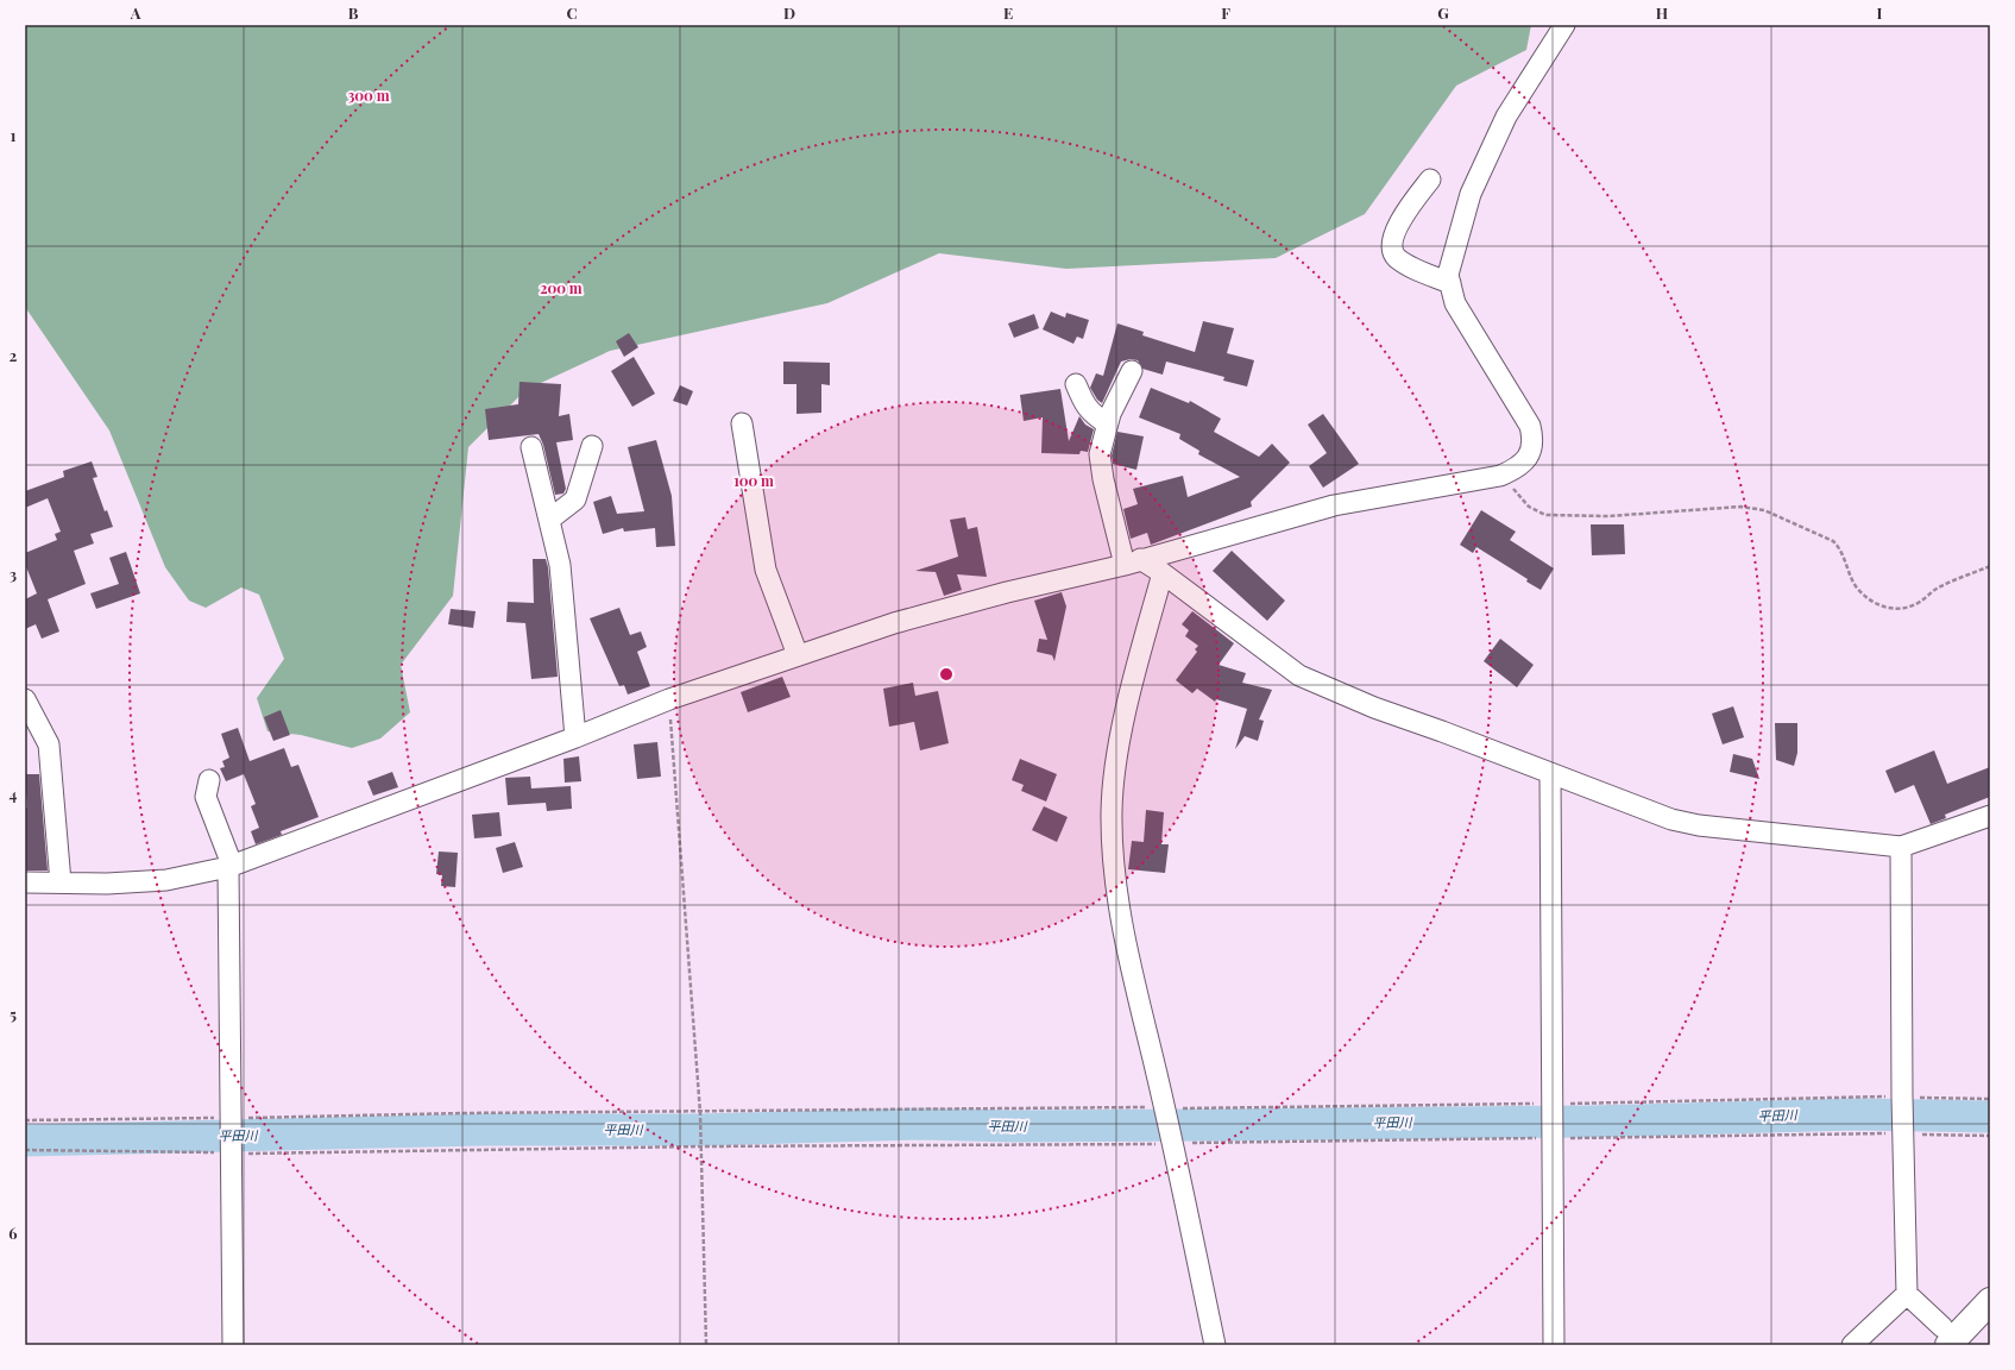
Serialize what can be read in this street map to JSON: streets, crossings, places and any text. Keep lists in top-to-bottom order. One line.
{"water":["平田川"],"grid":{"columns":["A","B","C","D","E","F","G","H","I"],"rows":["1","2","3","4","5","6"]},"rings":["300 m","200 m","100 m"]}
